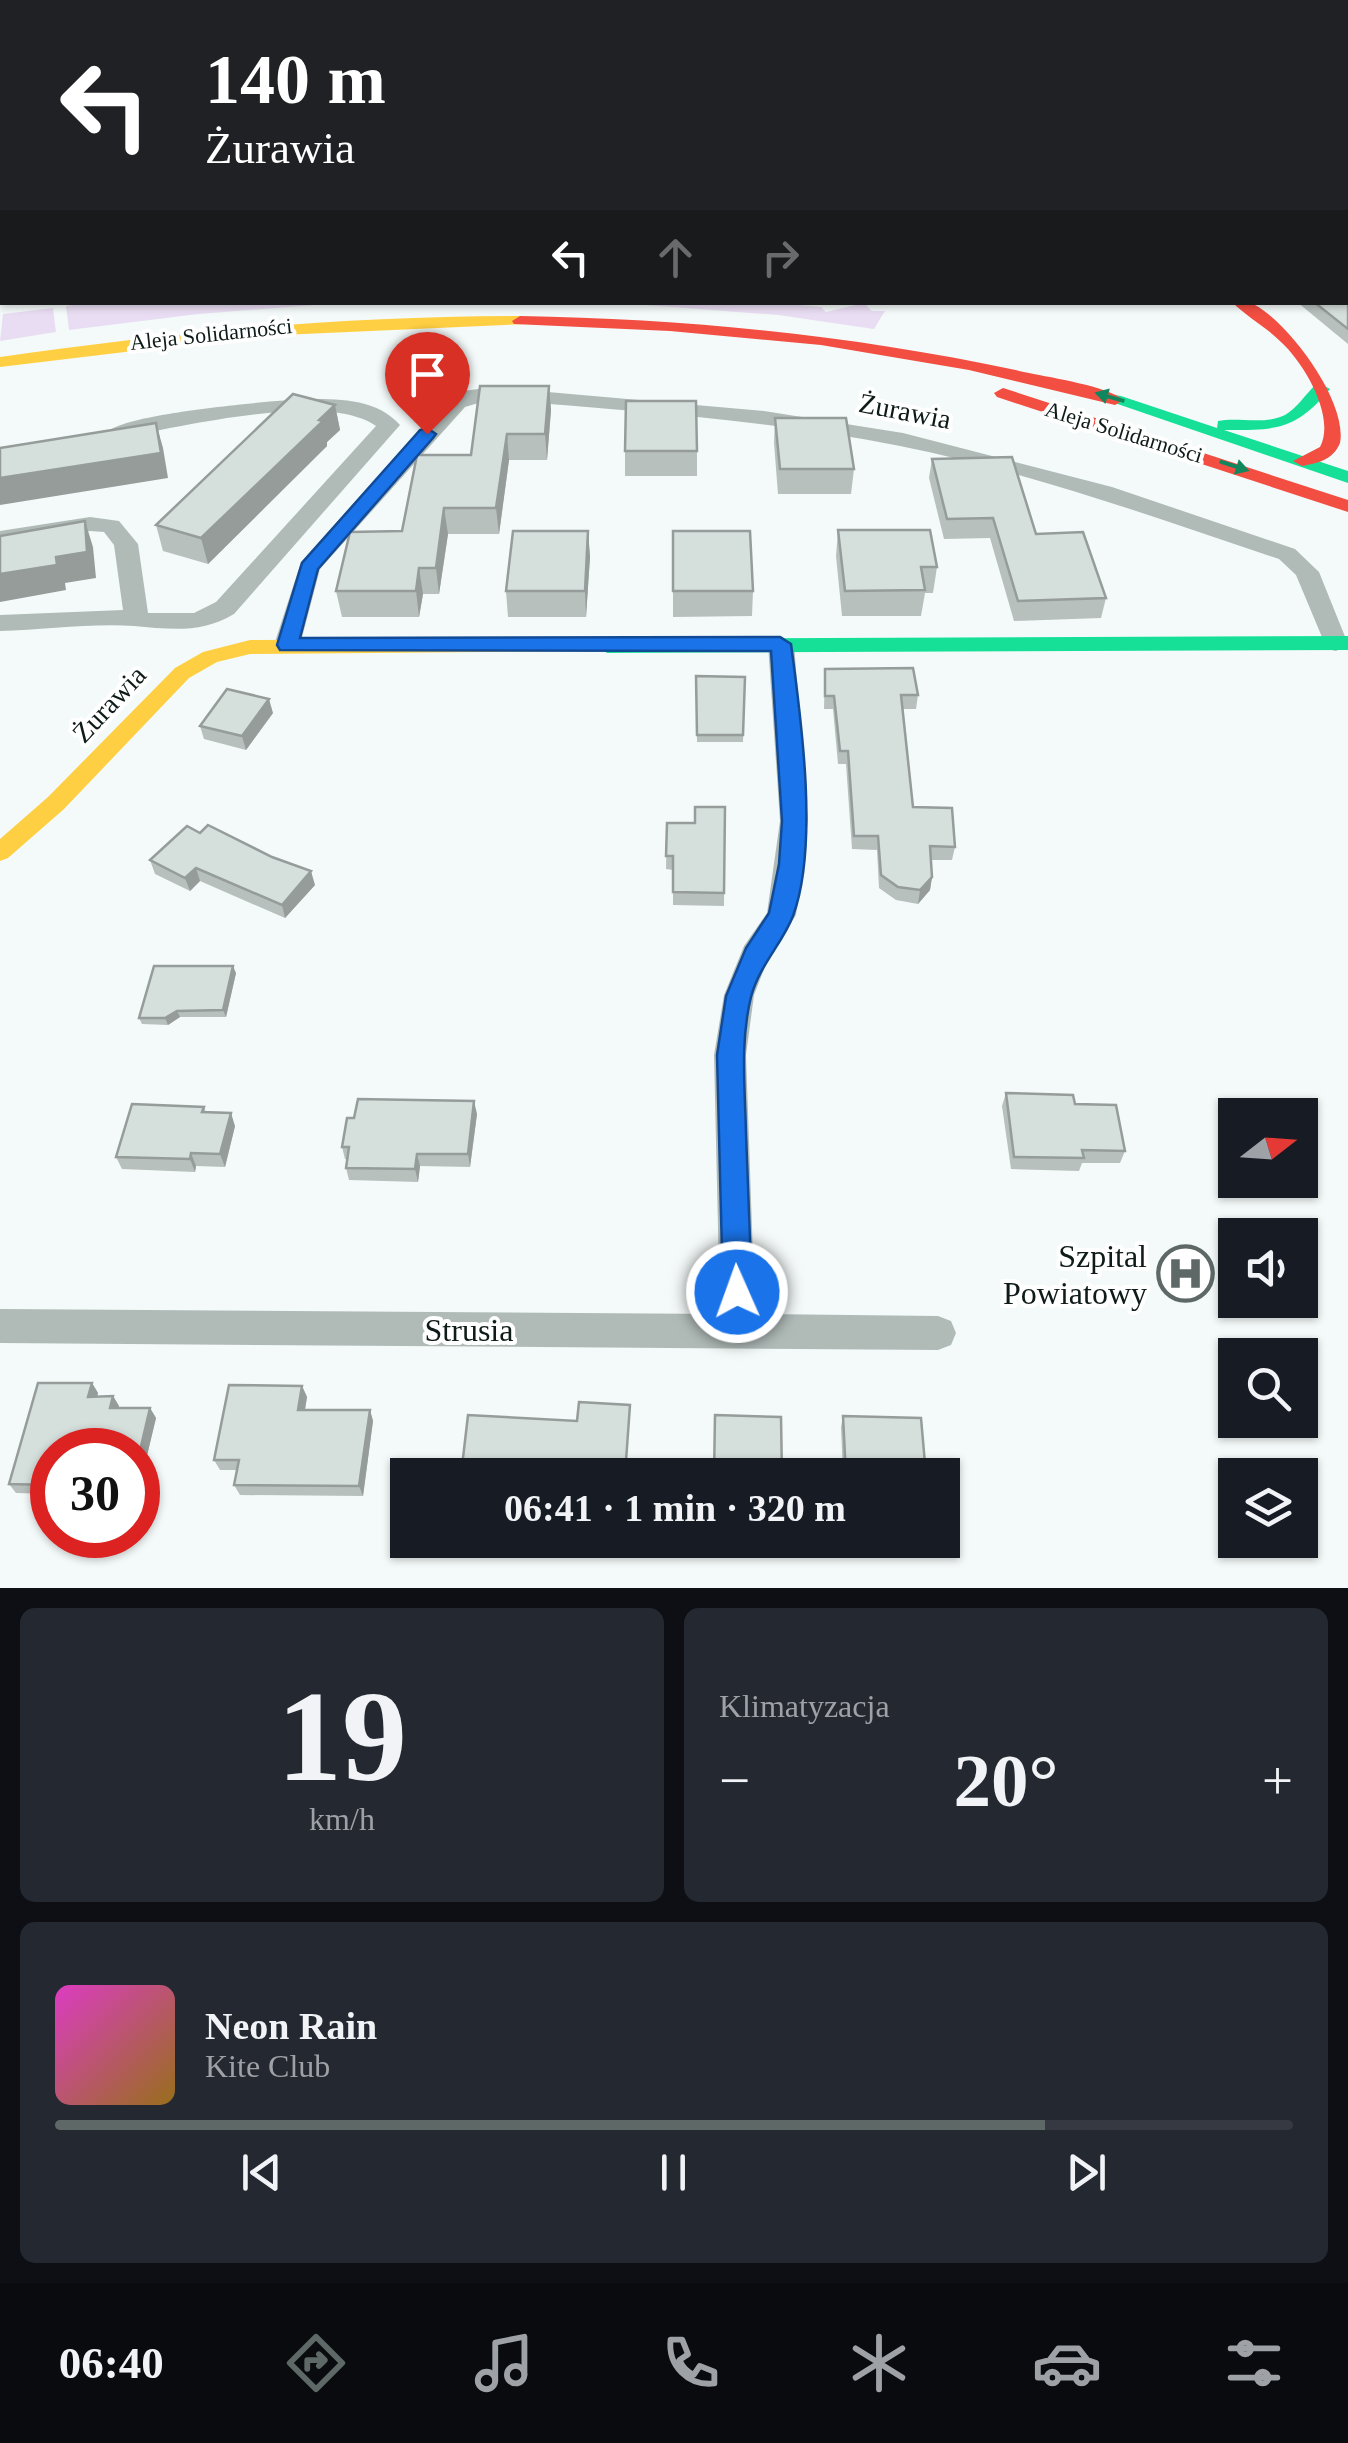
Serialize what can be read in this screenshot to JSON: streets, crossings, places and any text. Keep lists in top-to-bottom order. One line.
{"streets":{"street":["Aleja Solidarności","Żurawia","Strusia"]},"places":{"hospital":["Szpital Powiatowy"]},"north":"right","page":{"turn":["140 m","Żurawia"],"limit":"30","trip":"06:41 · 1 min · 320 m","tile":[["19","km/h"],"Klimatyzacja"],"heat":["−","20°","+"],"song":["Neon Rain","Kite Club"],"tabs":"06:40"}}
